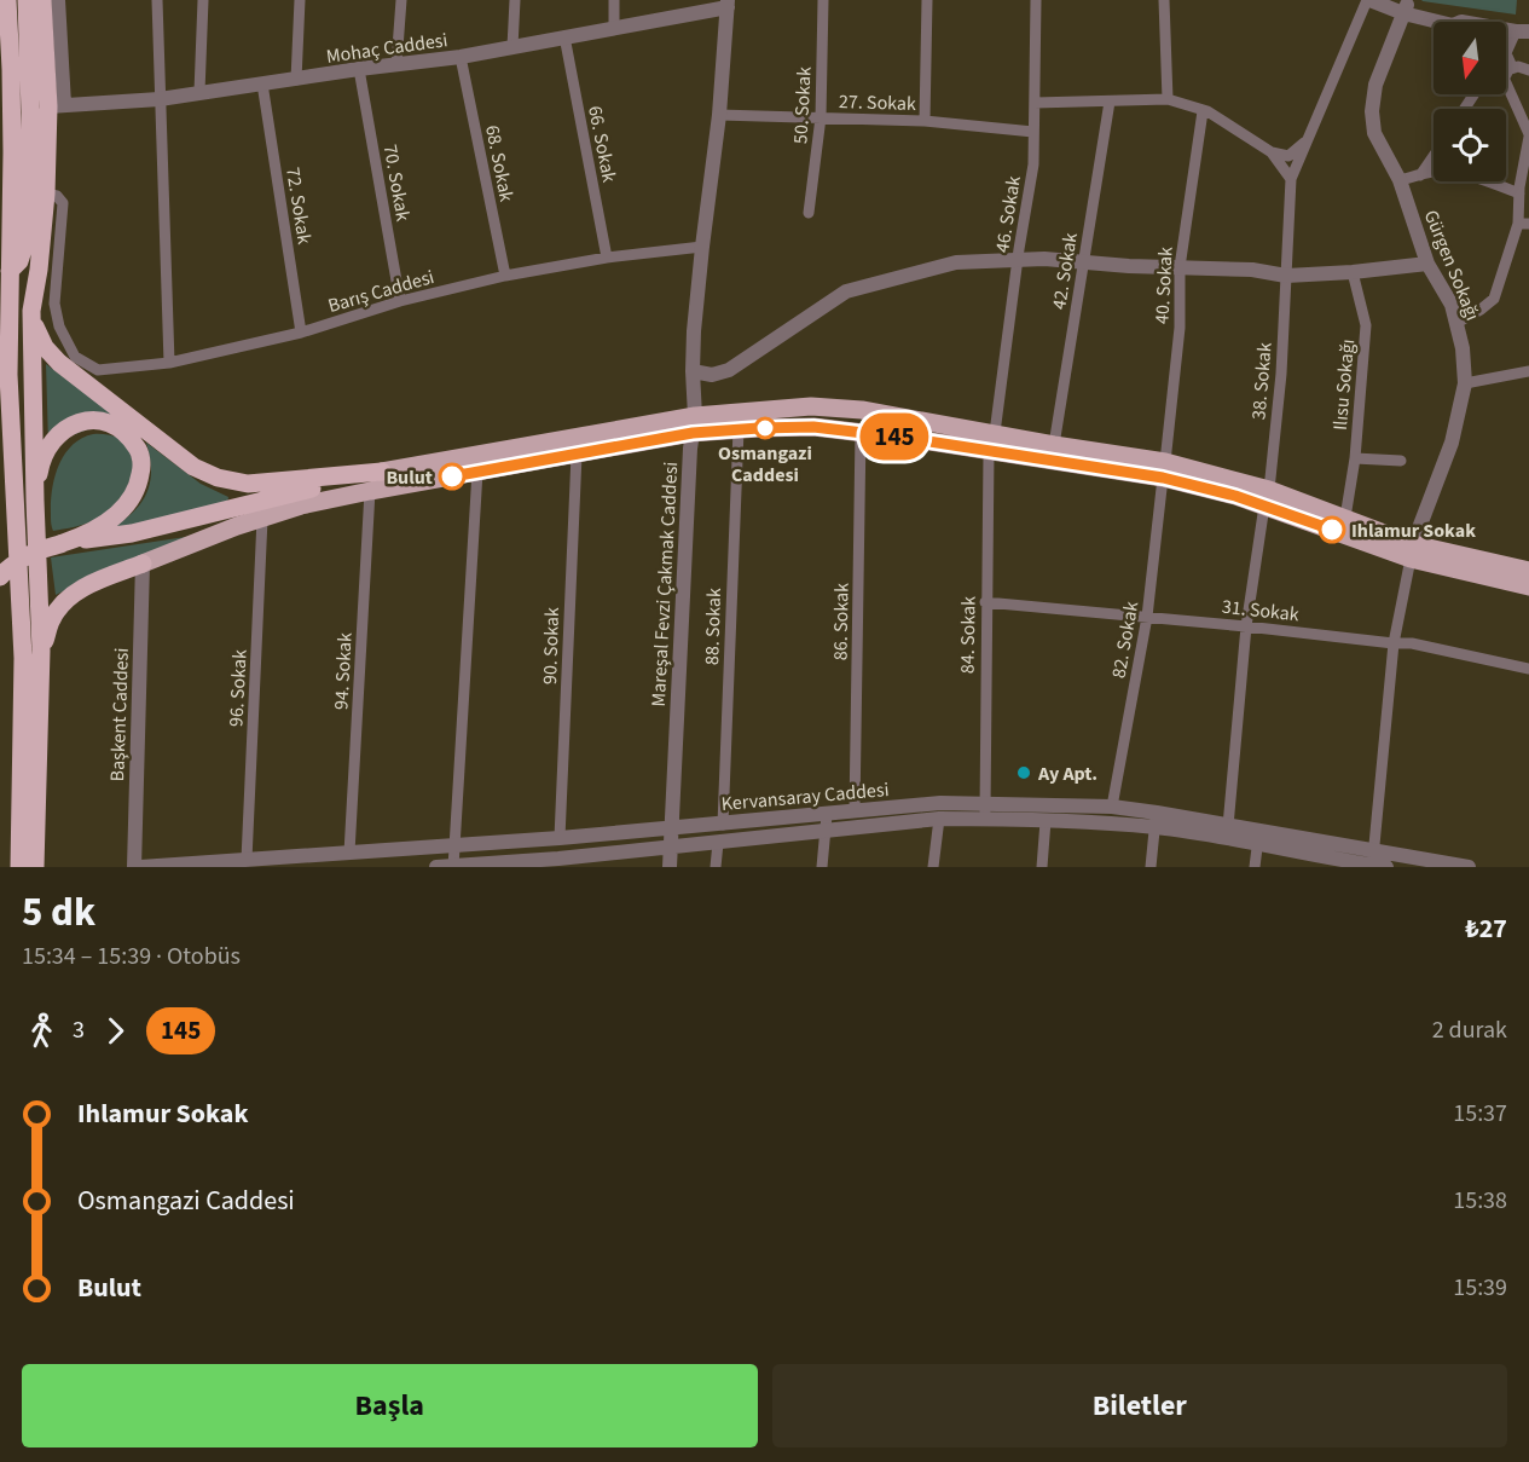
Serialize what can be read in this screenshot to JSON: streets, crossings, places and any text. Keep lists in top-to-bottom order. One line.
{"streets":{"street":["Mohaç Caddesi","27. Sokak","50. Sokak","66. Sokak","68. Sokak","70. Sokak","72. Sokak","46. Sokak","Gürgen Sokağı","42. Sokak","40. Sokak","Barış Caddesi","38. Sokak","Ilısu Sokağı","Mareşal Fevzi Çakmak Caddesi","31. Sokak","86. Sokak","88. Sokak","84. Sokak","82. Sokak","90. Sokak","94. Sokak","96. Sokak","Başkent Caddesi","Kervansaray Caddesi"]},"crossings":[["Mohaç Caddesi","66. Sokak"],["Mohaç Caddesi","68. Sokak"],["Mohaç Caddesi","70. Sokak"],["Mohaç Caddesi","72. Sokak"],["Mohaç Caddesi","Mareşal Fevzi Çakmak Caddesi"],["27. Sokak","50. Sokak"],["27. Sokak","46. Sokak"],["27. Sokak","Mareşal Fevzi Çakmak Caddesi"],["66. Sokak","Barış Caddesi"],["68. Sokak","Barış Caddesi"],["70. Sokak","Barış Caddesi"],["72. Sokak","Barış Caddesi"],["40. Sokak","82. Sokak"],["Barış Caddesi","Mareşal Fevzi Çakmak Caddesi"],["38. Sokak","31. Sokak"],["38. Sokak","Kervansaray Caddesi"],["Mareşal Fevzi Çakmak Caddesi","Kervansaray Caddesi"],["31. Sokak","84. Sokak"],["31. Sokak","82. Sokak"],["86. Sokak","Kervansaray Caddesi"],["88. Sokak","Kervansaray Caddesi"],["84. Sokak","Kervansaray Caddesi"],["82. Sokak","Kervansaray Caddesi"],["90. Sokak","Kervansaray Caddesi"],["94. Sokak","Kervansaray Caddesi"],["96. Sokak","Kervansaray Caddesi"]],"places":["Osmangazi Caddesi","Bulut","Ihlamur Sokak","Ay Apt."],"lines":["bus line 145"],"north":"bottom","page":{"on_map":"145","heading":["5 dk","15:34 – 15:39 · Otobüs","₺27"],"legs":["3","145","2 durak"],"list":[{"name":"Ihlamur Sokak","value":"15:37"},{"name":"Osmangazi Caddesi","value":"15:38"},{"name":"Bulut","value":"15:39"}],"buttons":["Başla","Biletler"]}}
